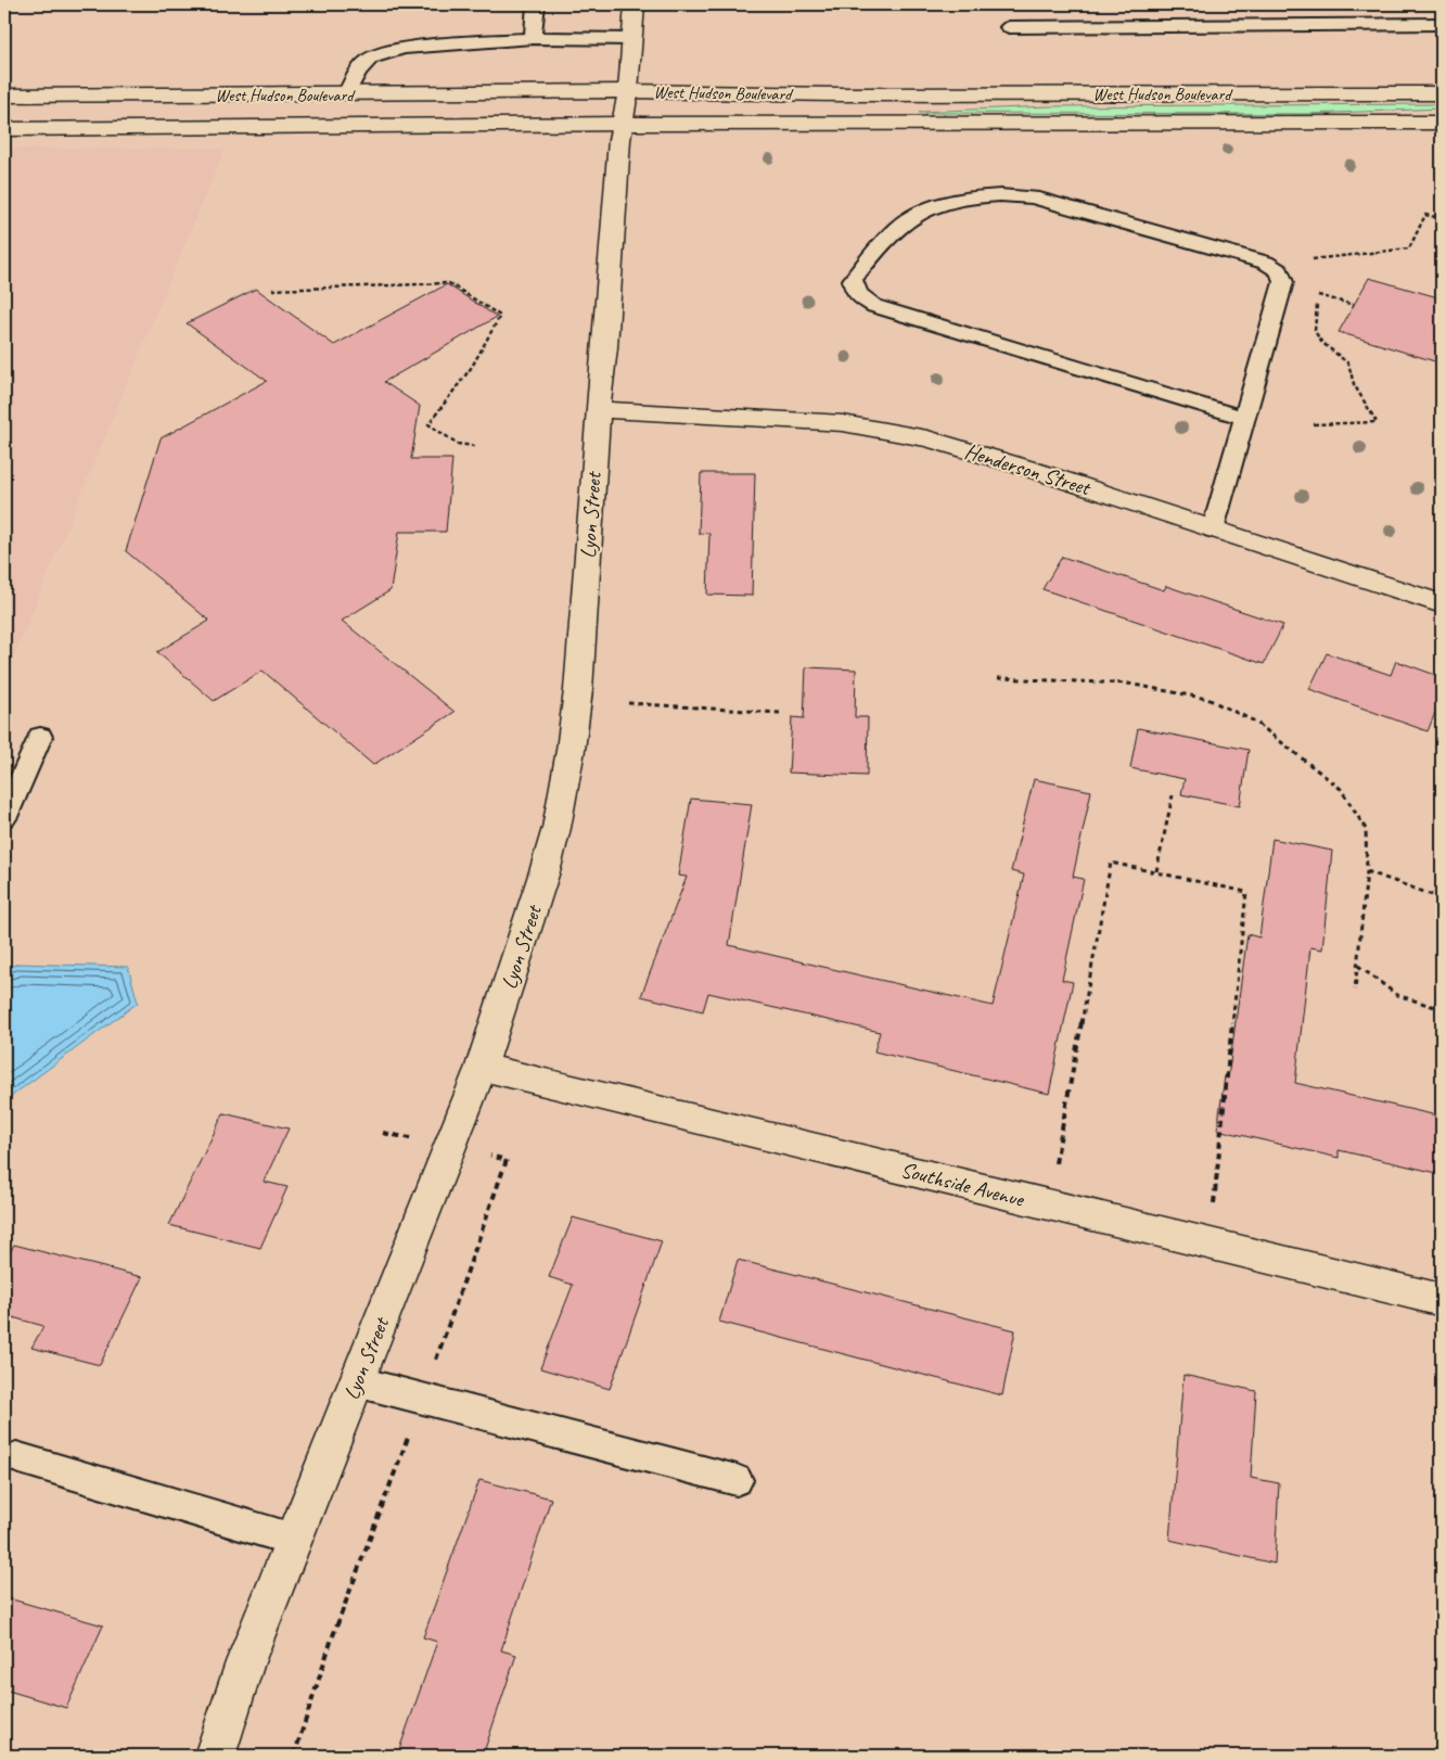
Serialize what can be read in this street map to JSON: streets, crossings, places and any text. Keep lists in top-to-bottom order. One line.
{"streets":{"street":["West Hudson Boulevard","Henderson Street","Lyon Street","Southside Avenue"]},"crossings":[["West Hudson Boulevard","Lyon Street"],["Henderson Street","Lyon Street"],["Lyon Street","Southside Avenue"]]}
